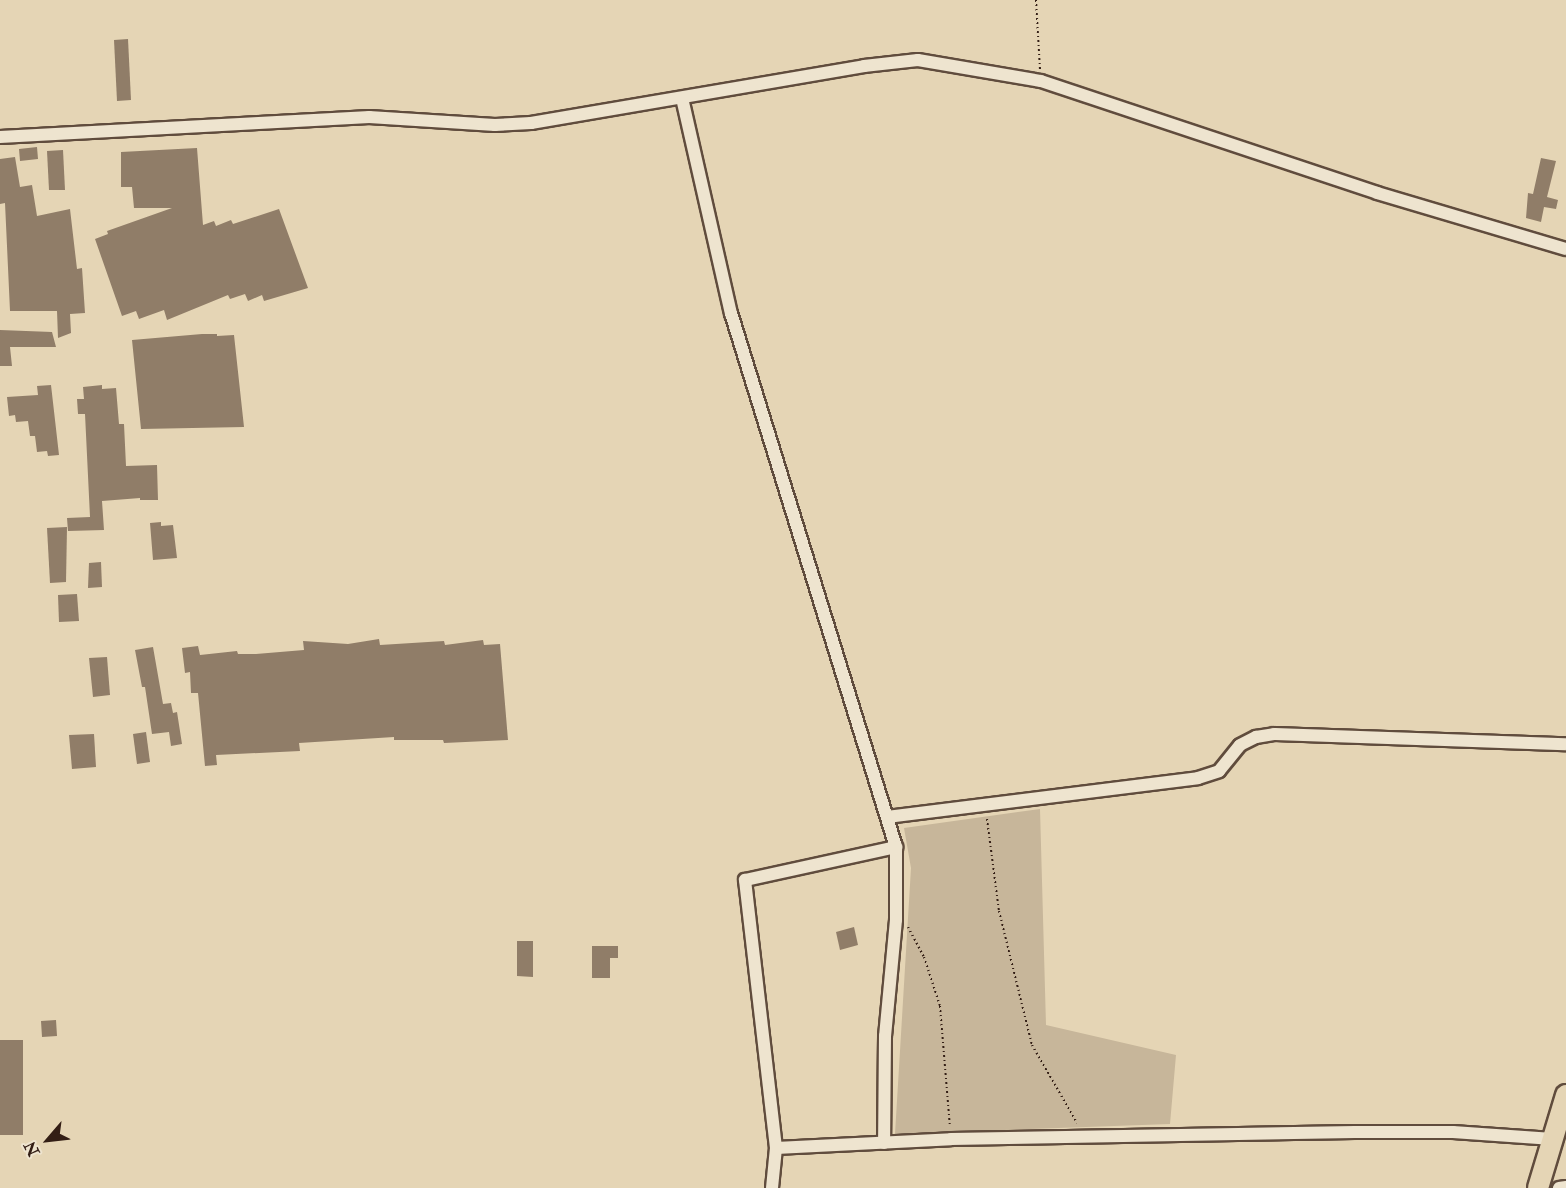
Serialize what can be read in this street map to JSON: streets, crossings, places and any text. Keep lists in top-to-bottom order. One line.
{"north":"bottom left"}
